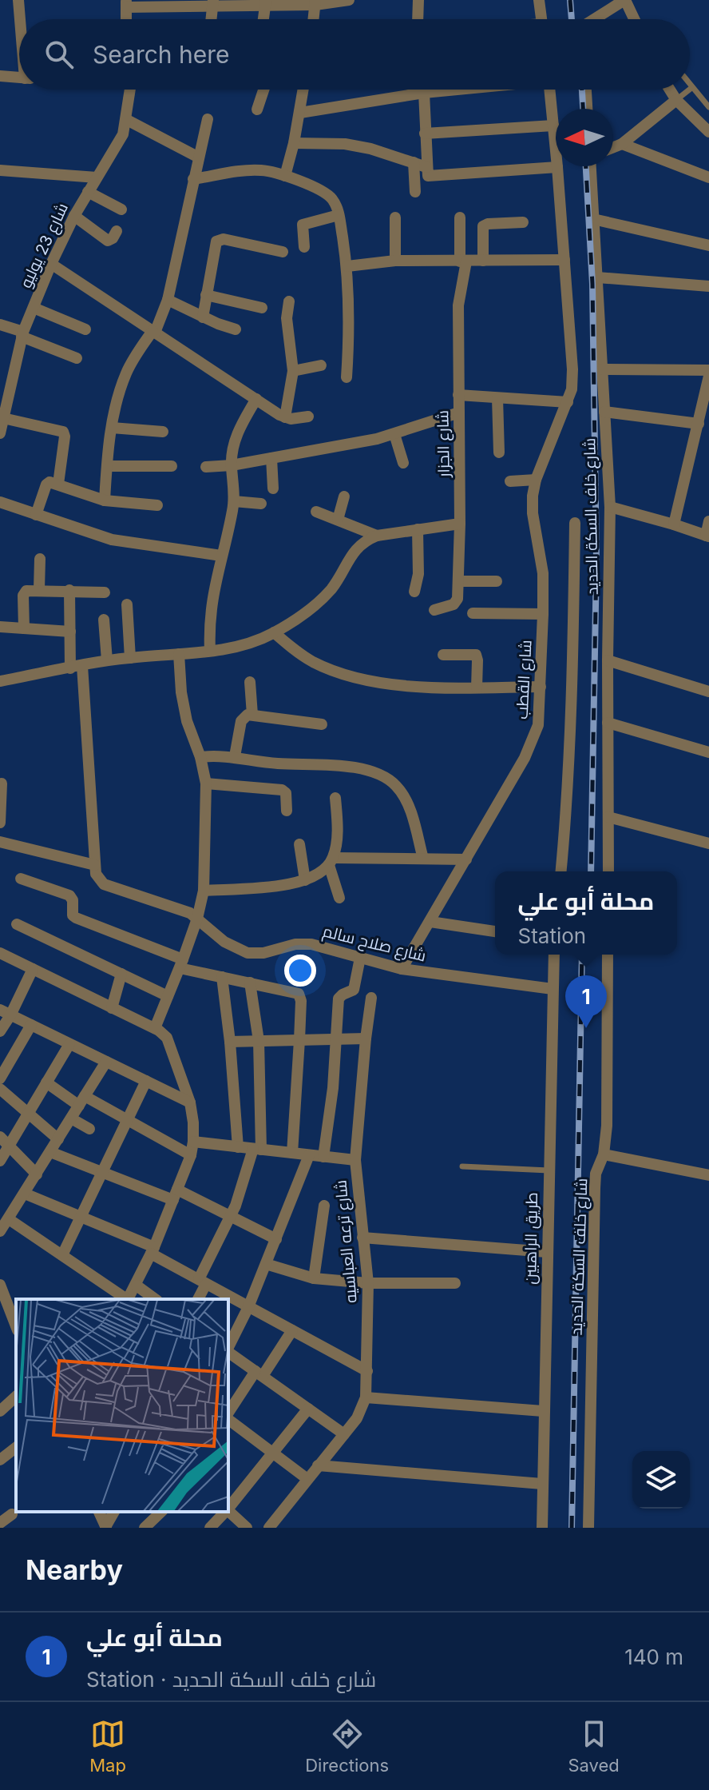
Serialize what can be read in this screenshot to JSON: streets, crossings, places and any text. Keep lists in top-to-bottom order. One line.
{"streets":{"street":["شارع 23 يوليو","شارع الجزار","شارع خلف السكة الحديد","شارع القطب","شارع صلاح سالم","طريق الراهبين","شارع ترعه العباسيه"]},"crossings":[["شارع القطب","شارع صلاح سالم"],["شارع صلاح سالم","طريق الراهبين"]],"north":"left","page":{"search":"Search here","popup":["محلة أبو علي","Station"],"pins":"1","heading":"Nearby","list":[{"mark":"1","name":"محلة أبو علي","note":"Station · شارع خلف السكة الحديد","value":"140 m"}],"nav":["Map","Directions","Saved"]}}
